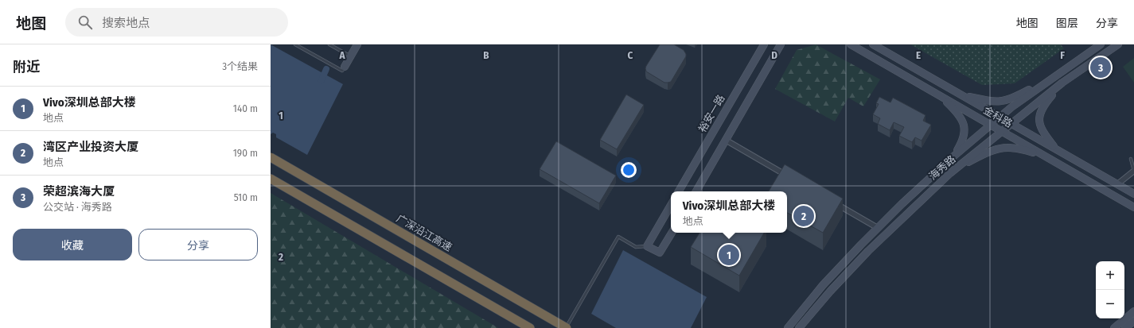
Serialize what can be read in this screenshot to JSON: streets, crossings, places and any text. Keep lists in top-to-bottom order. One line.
{"streets":{"highway":["广深沿江高速"],"main road":["裕安一路","金科路","海秀路"]},"crossings":[["金科路","海秀路"]],"page":{"header":"地图","search":"搜索地点","nav":["地图","图层","分享"],"heading":["附近","3个结果"],"pins":["3","2","1"],"list":[{"mark":"1","name":"Vivo深圳总部大楼","note":"地点","value":"140 m"},{"mark":"2","name":"湾区产业投资大厦","note":"地点","value":"190 m"},{"mark":"3","name":"荣超滨海大厦","note":"公交站 · 海秀路","value":"510 m"}],"popup":["Vivo深圳总部大楼","地点"],"buttons":["收藏","分享"],"map_buttons":["+","−"]},"grid":{"columns":["A","B","C","D","E","F"],"rows":["1","2"]}}
